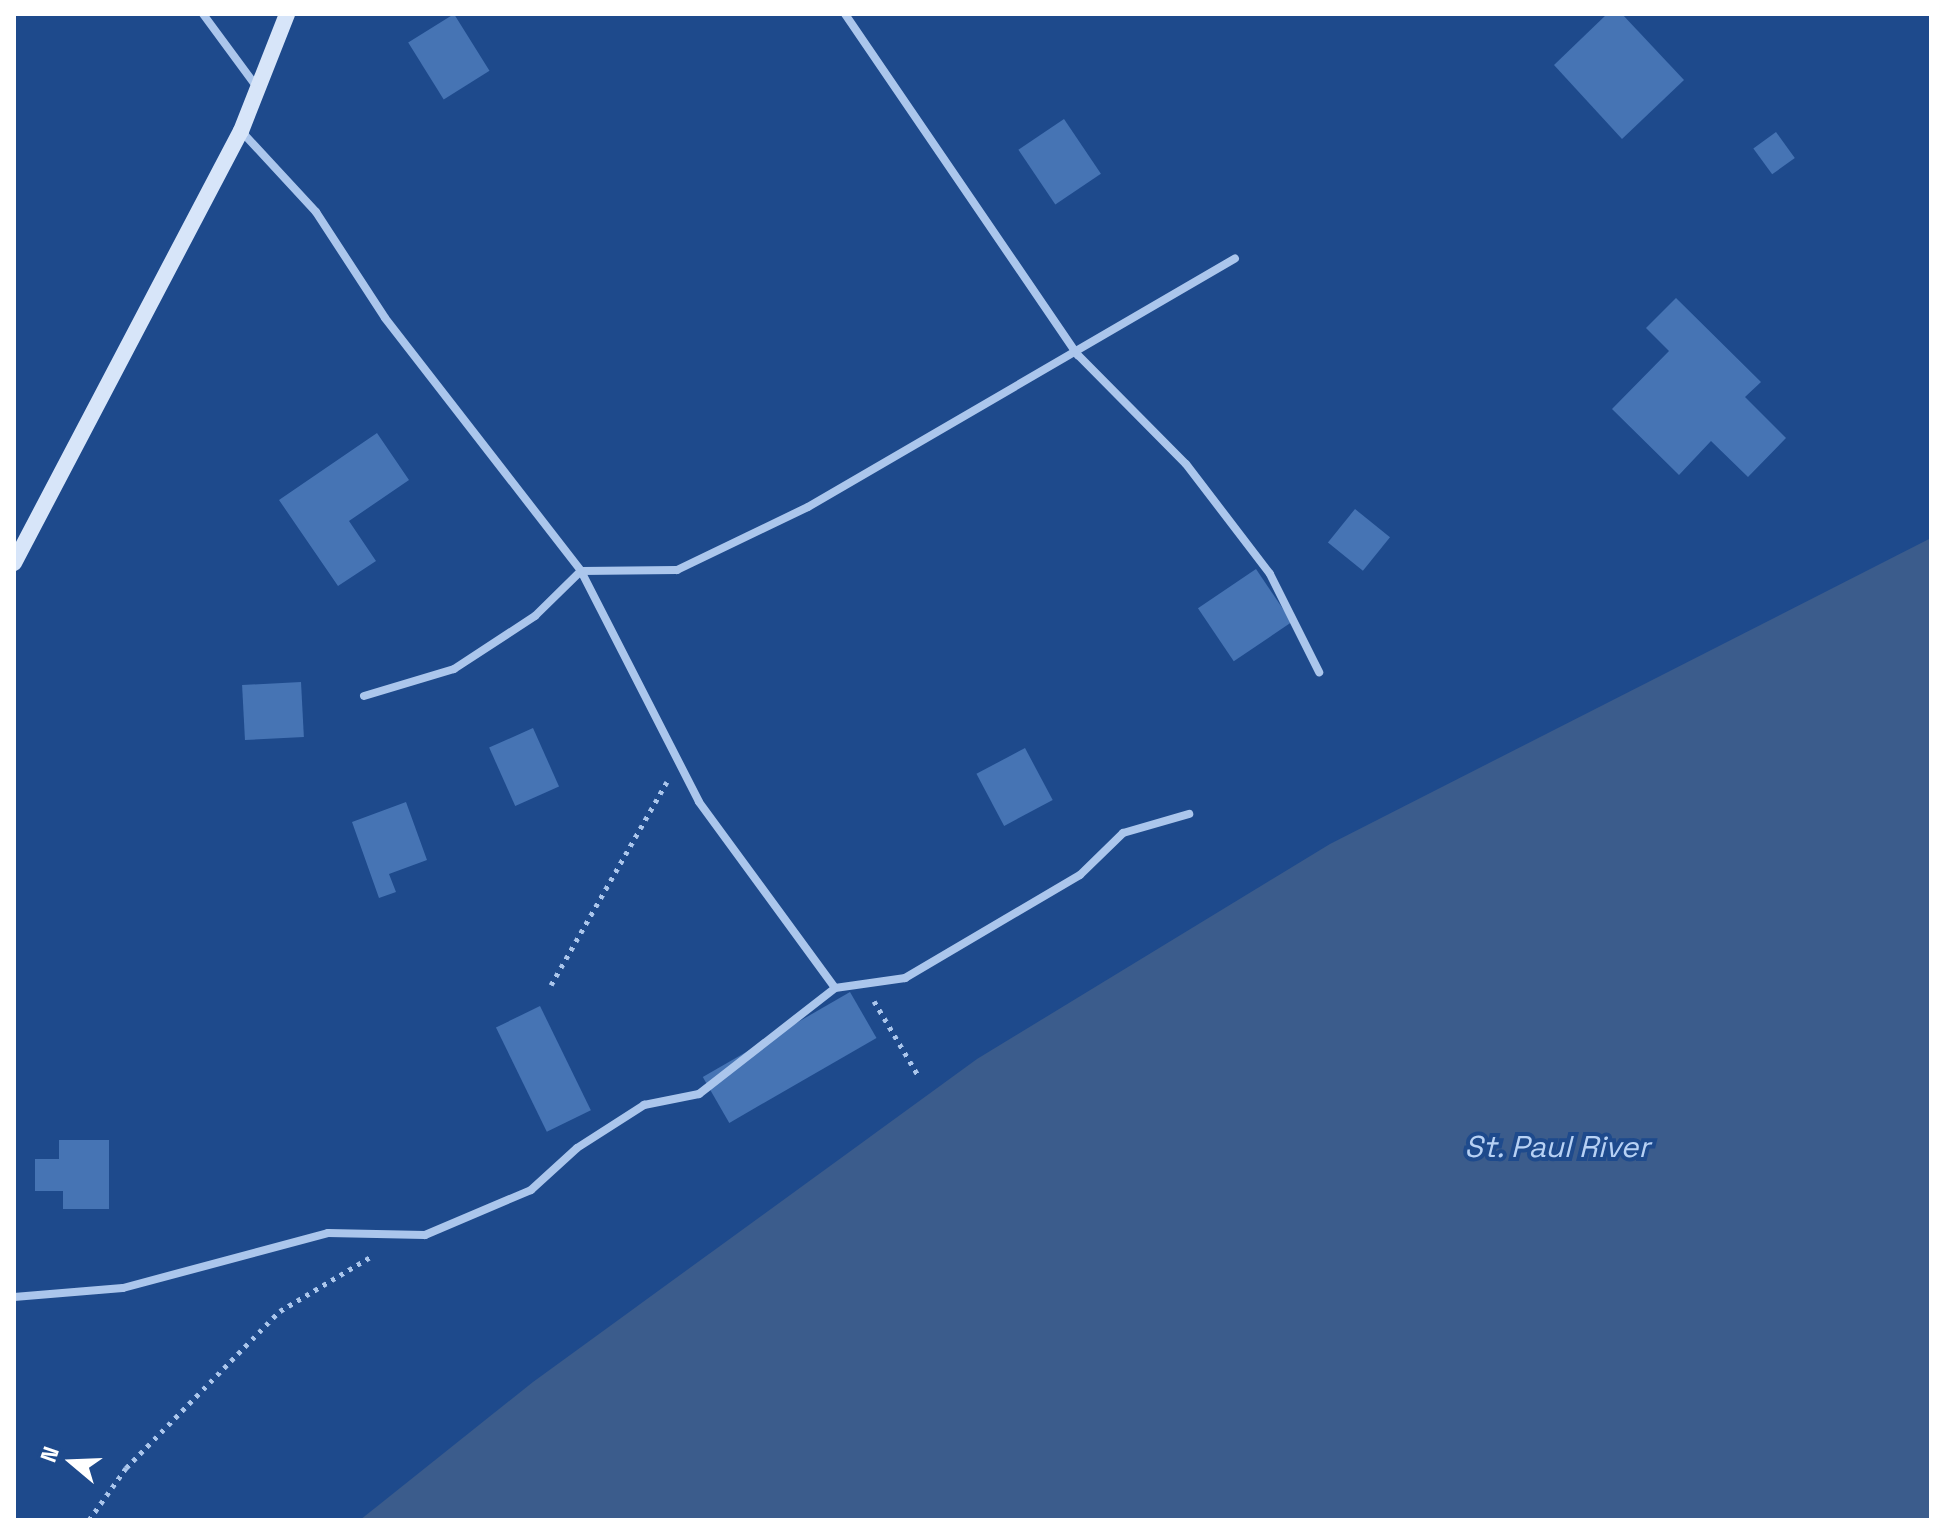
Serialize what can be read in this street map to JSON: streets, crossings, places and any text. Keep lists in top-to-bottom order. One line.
{"water":["St. Paul River"],"north":"left"}
